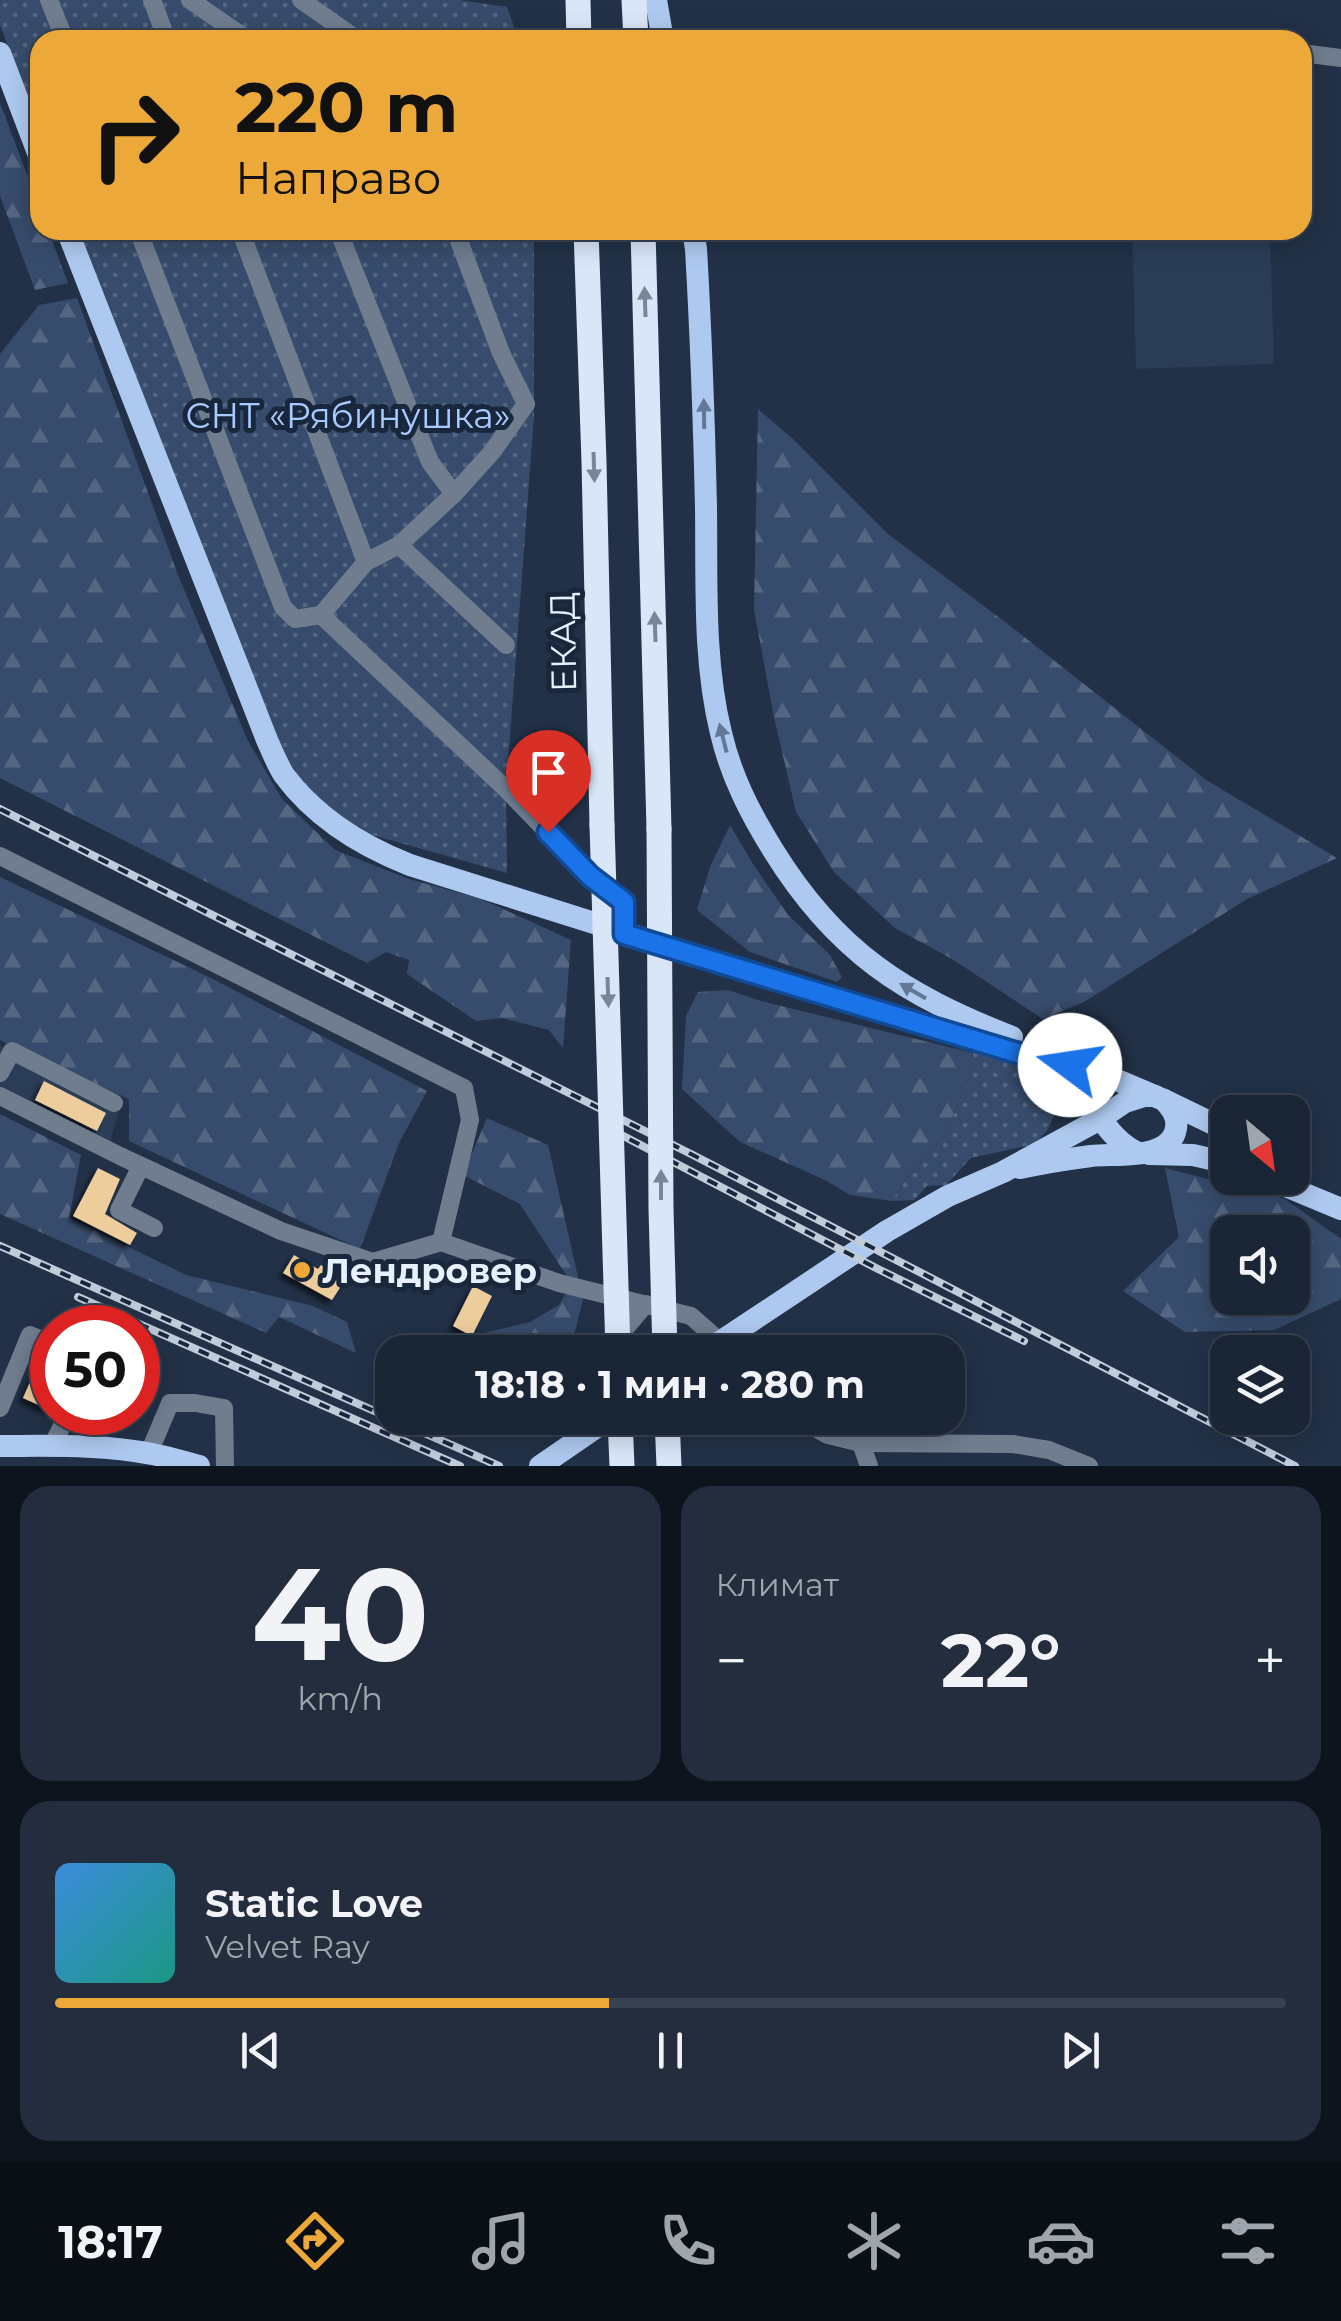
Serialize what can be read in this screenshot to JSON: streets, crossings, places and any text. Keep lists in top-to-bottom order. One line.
{"streets":{"highway":["ЕКАД"]},"parks":["СНТ «Рябинушка»"],"places":["Лендровер"],"north":"bottom right","page":{"turn":["220 m","Направо"],"limit":"50","trip":"18:18 · 1 мин · 280 m","tile":[["40","km/h"],"Климат"],"heat":["−","22°","+"],"song":["Static Love","Velvet Ray"],"tabs":"18:17"}}
